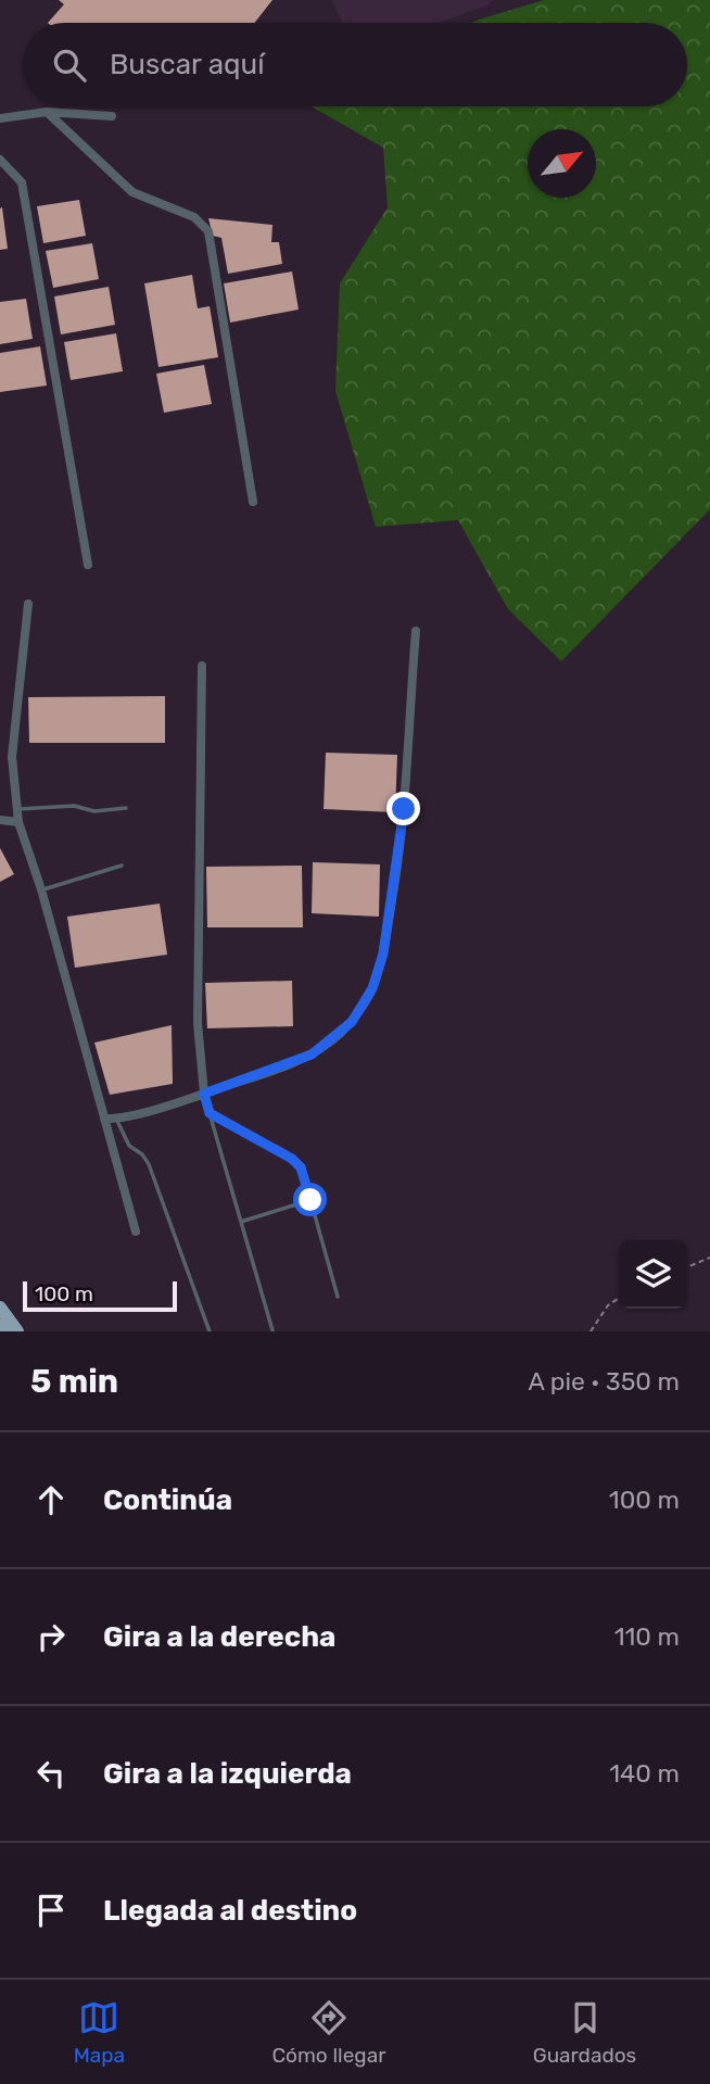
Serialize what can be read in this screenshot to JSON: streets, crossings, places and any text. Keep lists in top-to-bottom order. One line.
{"scale_bar":"100 m","north":"top right","page":{"search":"Buscar aquí","scale":"100 m","heading":["5 min","A pie · 350 m"],"list":[["Continúa","100 m"],["Gira a la derecha","110 m"],["Gira a la izquierda","140 m"],"Llegada al destino"],"nav":["Mapa","Cómo llegar","Guardados"]}}
